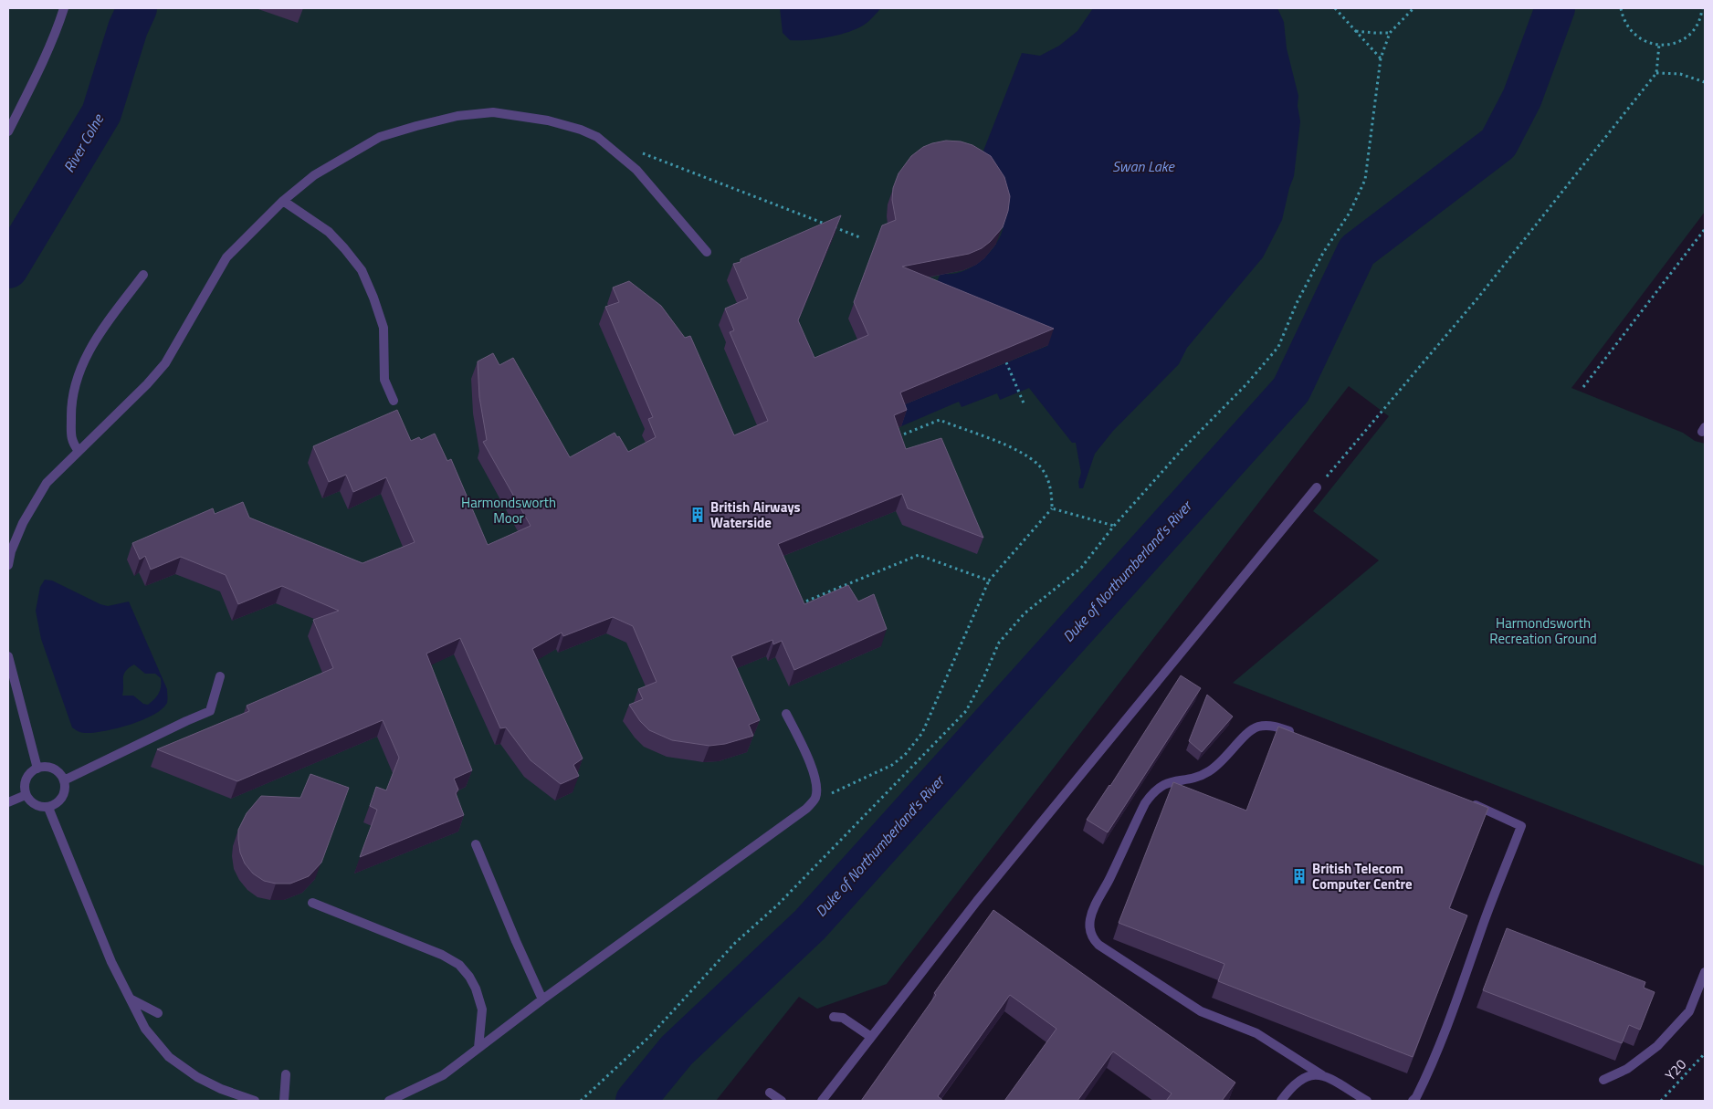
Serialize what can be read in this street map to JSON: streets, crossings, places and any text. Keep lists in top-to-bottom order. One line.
{"streets":{"path":["Y20"]},"water":["River Colne","Swan Lake","Duke of Northumberland's River"],"parks":["Harmondsworth Moor","Harmondsworth Recreation Ground"],"places":{"building":["British Airways Waterside","British Telecom Computer Centre"]}}
